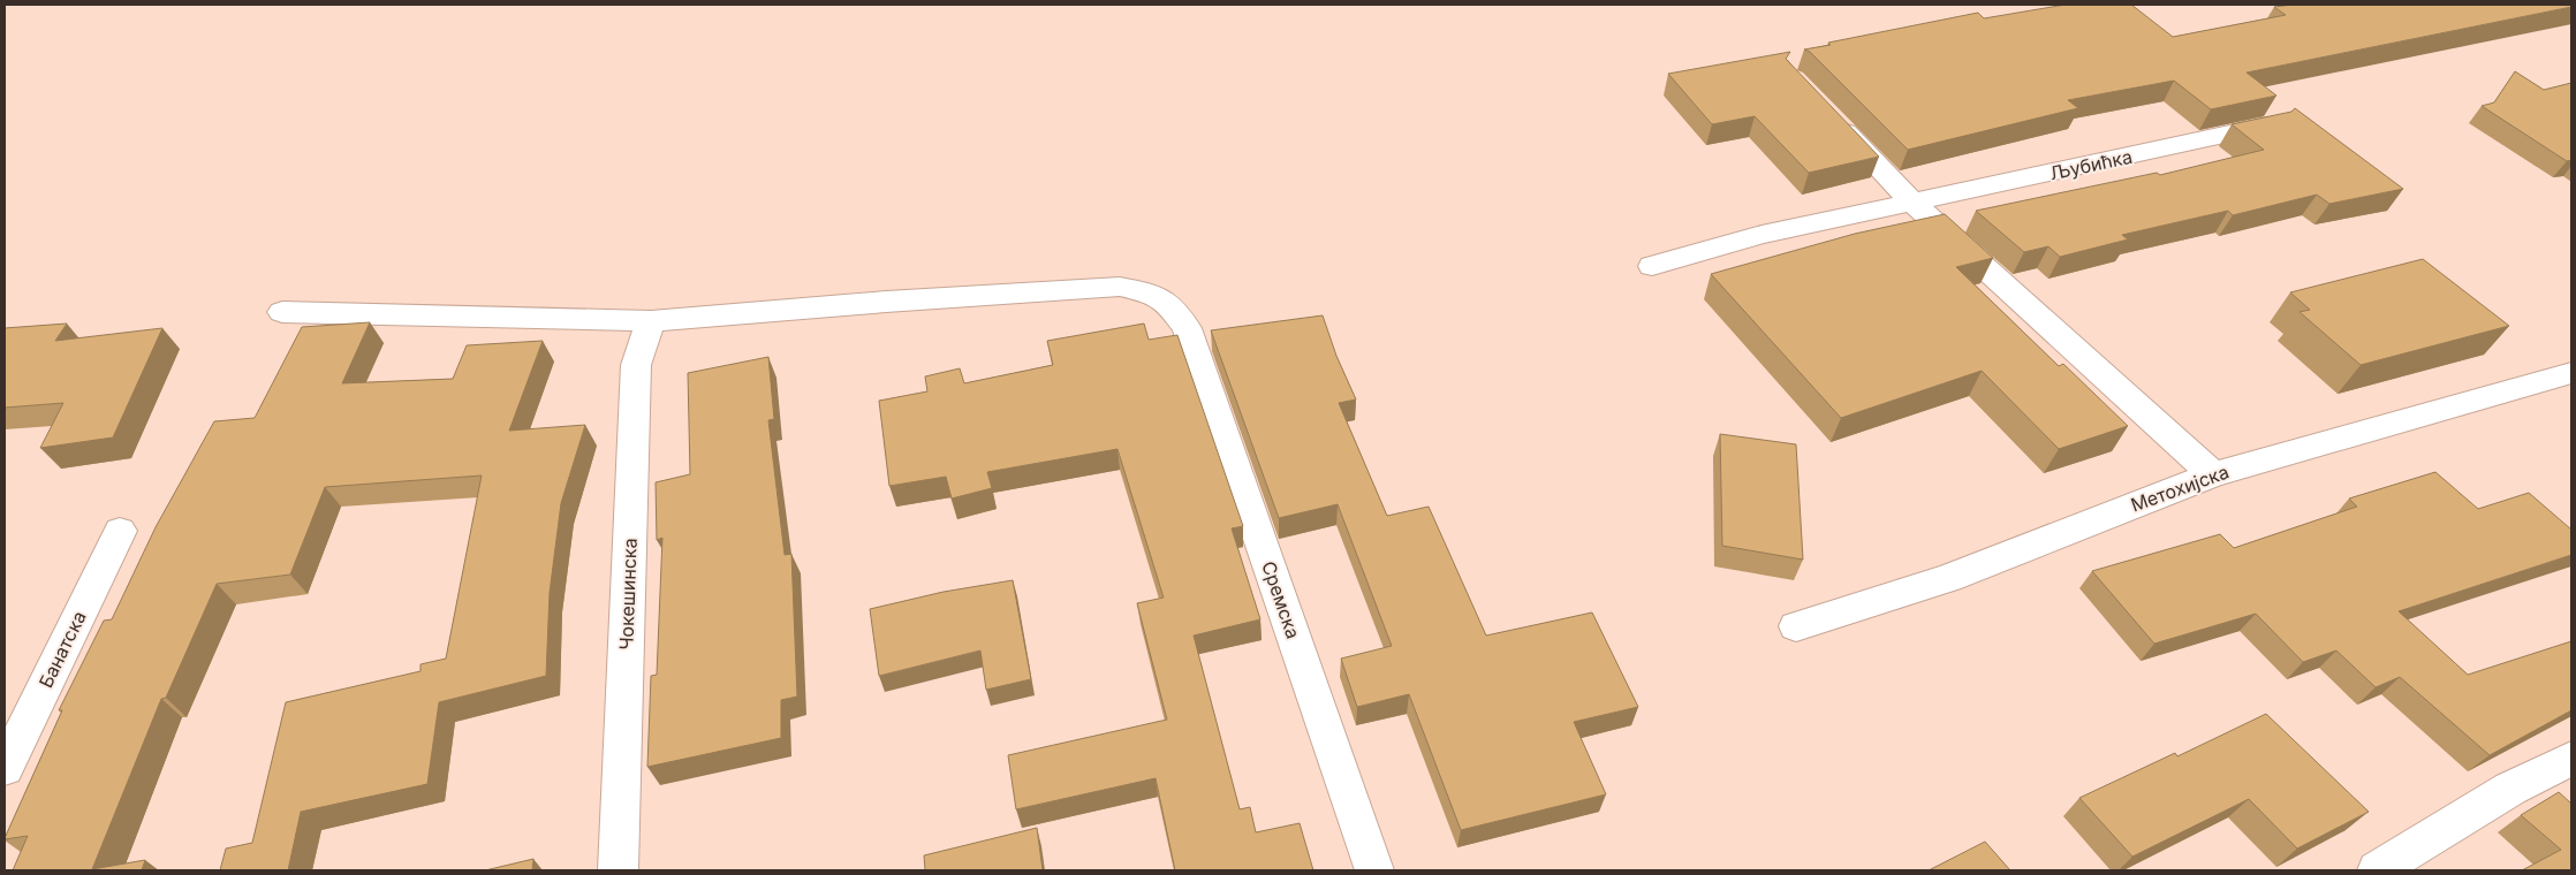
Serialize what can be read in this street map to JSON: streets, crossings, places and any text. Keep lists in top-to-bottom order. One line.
{"streets":{"street":["Љубићка","Метохијска","Чокешинска","Сремска","Банатска"]},"crossings":[["Чокешинска","Сремска"]]}
